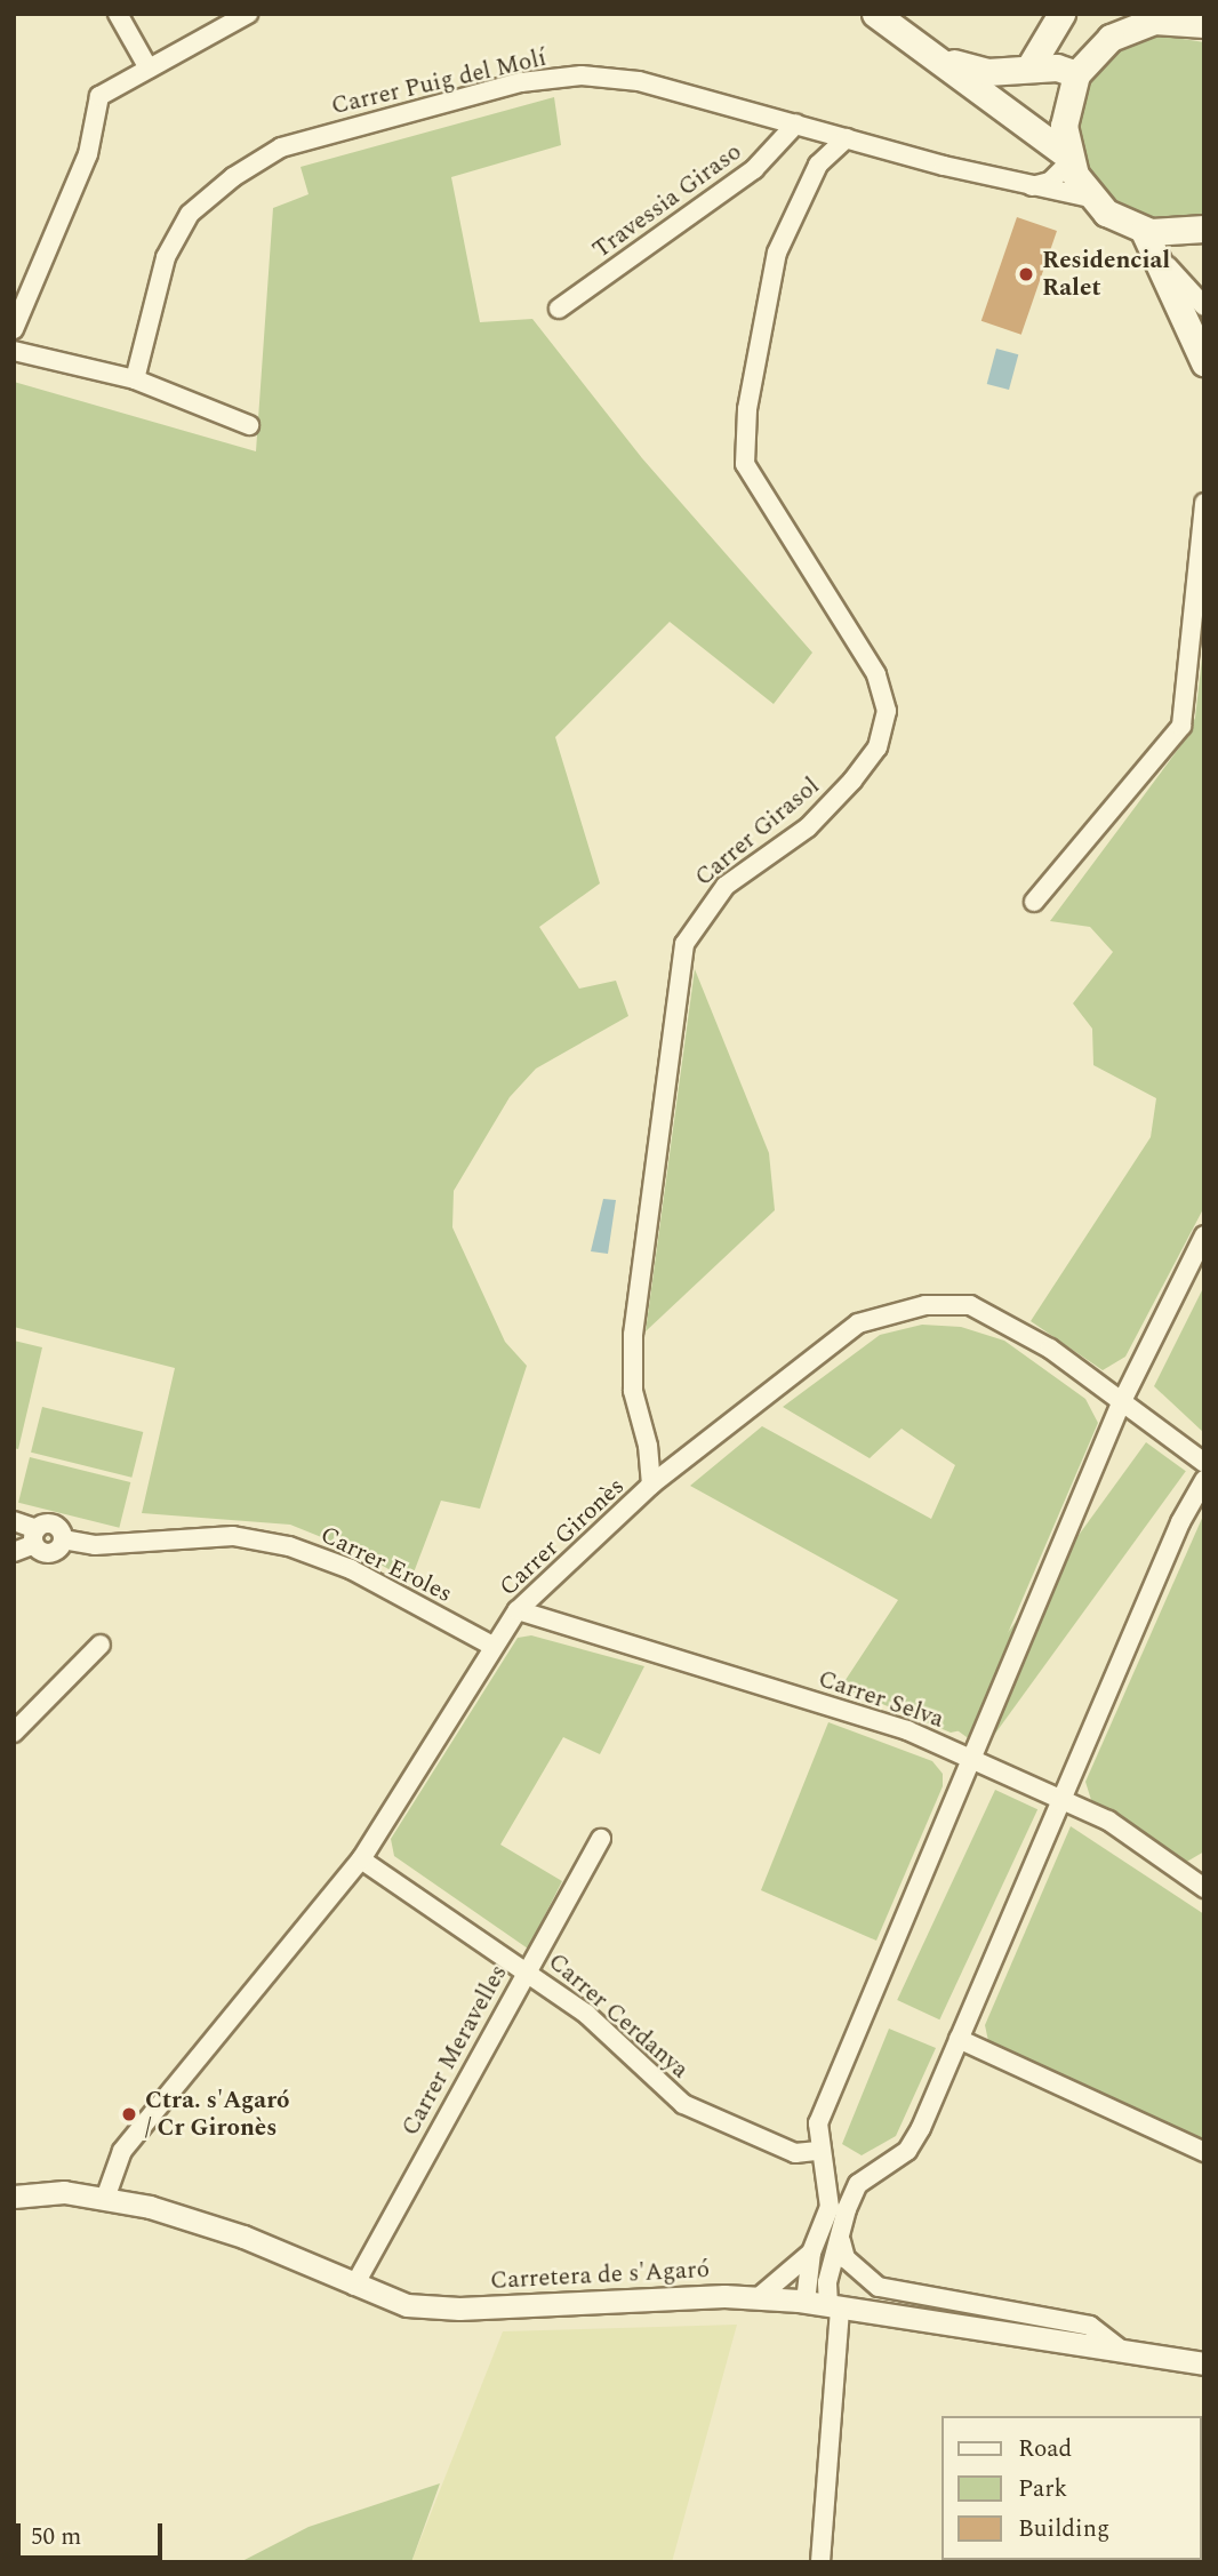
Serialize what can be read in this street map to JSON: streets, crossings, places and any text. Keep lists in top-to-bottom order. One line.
{"streets":{"street":["Carrer Puig del Molí","Travessia Giraso","Carrer Girasol","Carrer Gironès","Carrer Eroles","Carrer Selva","Carrer Cerdanya","Carrer Meravelles","Carretera de s'Agaró"]},"crossings":[["Carrer Puig del Molí","Travessia Giraso"],["Carrer Puig del Molí","Carrer Girasol"],["Carrer Girasol","Carrer Gironès"],["Carrer Gironès","Carrer Eroles"],["Carrer Gironès","Carrer Selva"],["Carrer Gironès","Carrer Cerdanya"],["Carrer Gironès","Carretera de s'Agaró"],["Carrer Cerdanya","Carrer Meravelles"],["Carrer Meravelles","Carretera de s'Agaró"]],"places":["Residencial Ralet","Ctra. s'Agaró / Cr Gironès"],"legend":["Road","Park","Building"],"scale_bar":"50 m"}
